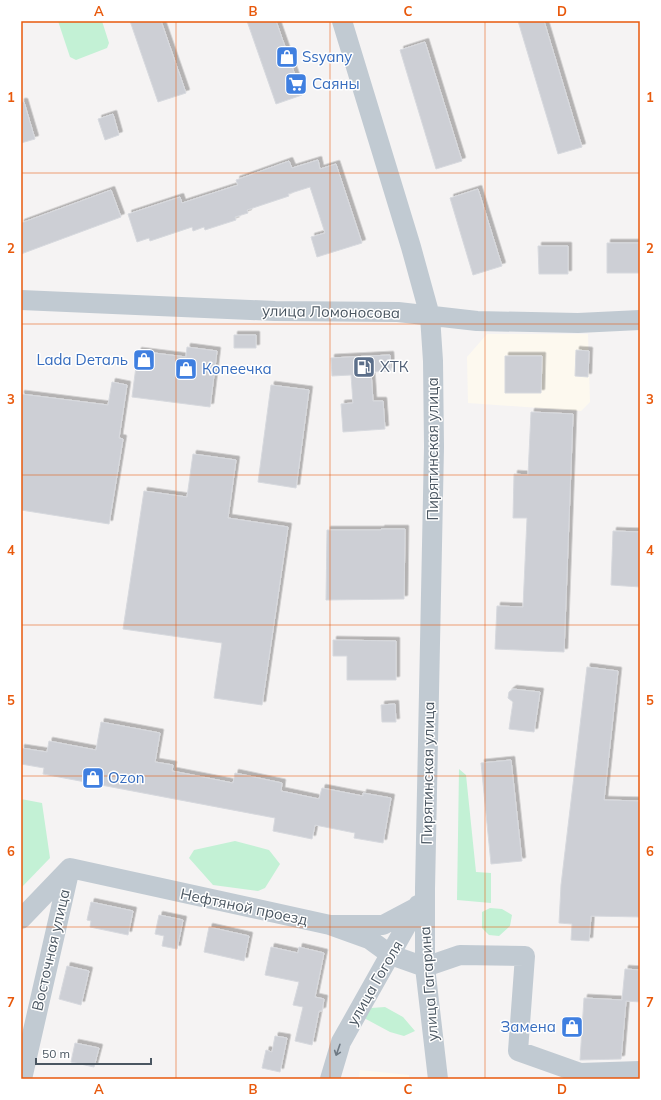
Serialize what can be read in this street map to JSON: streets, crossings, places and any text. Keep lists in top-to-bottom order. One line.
{"streets":{"street":["улица Ломоносова","Пирятинская улица","Нефтяной проезд","Восточная улица","улица Гоголя","улица Гагарина"]},"crossings":[["улица Ломоносова","Пирятинская улица"],["Пирятинская улица","улица Гоголя"],["Пирятинская улица","улица Гагарина"],["Нефтяной проезд","Восточная улица"],["Нефтяной проезд","улица Гоголя"],["улица Гоголя","улица Гагарина"]],"one_way":["улица Гоголя"],"places":{"shop":["Ssyany","Lada Dеталь","Копеечка","Ozon","Замена"],"supermarket":["Саяны"],"fuel station":["ХТК"]},"scale_bar":"50 m","grid":{"columns":["A","B","C","D"],"rows":["1","2","3","4","5","6","7"]}}
